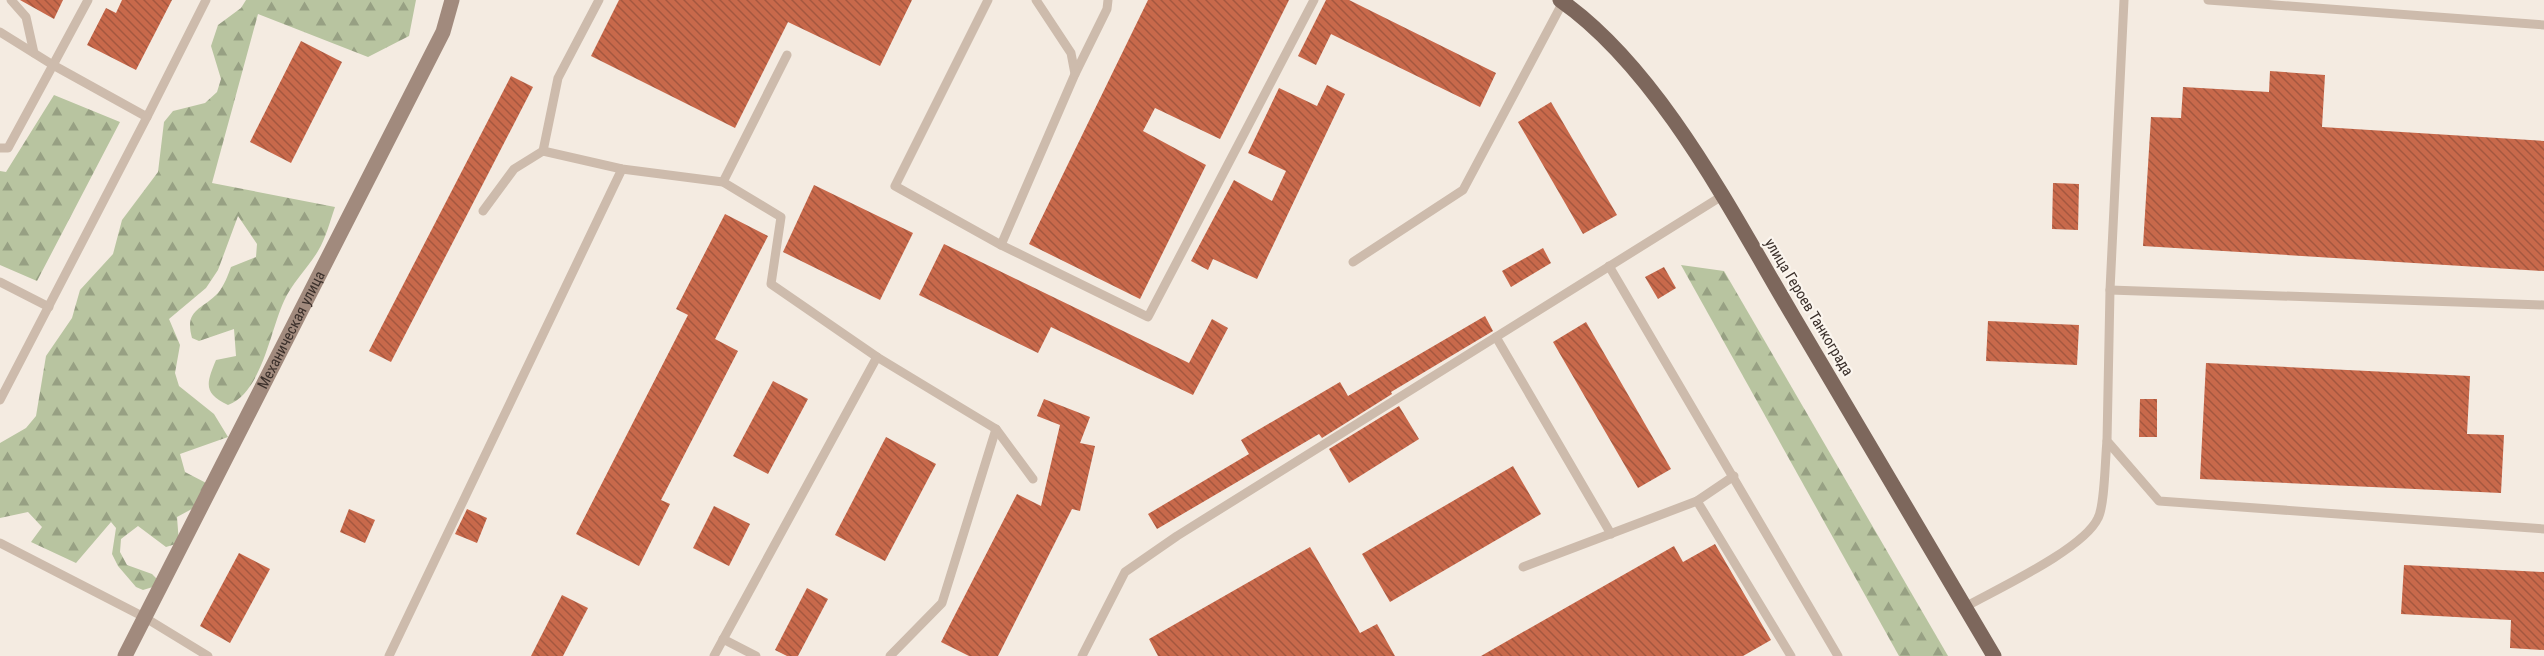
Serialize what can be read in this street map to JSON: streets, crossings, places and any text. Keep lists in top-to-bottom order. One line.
{"streets":{"main road":["улица Героев Танкограда"],"street":["Механическая улица"]}}
